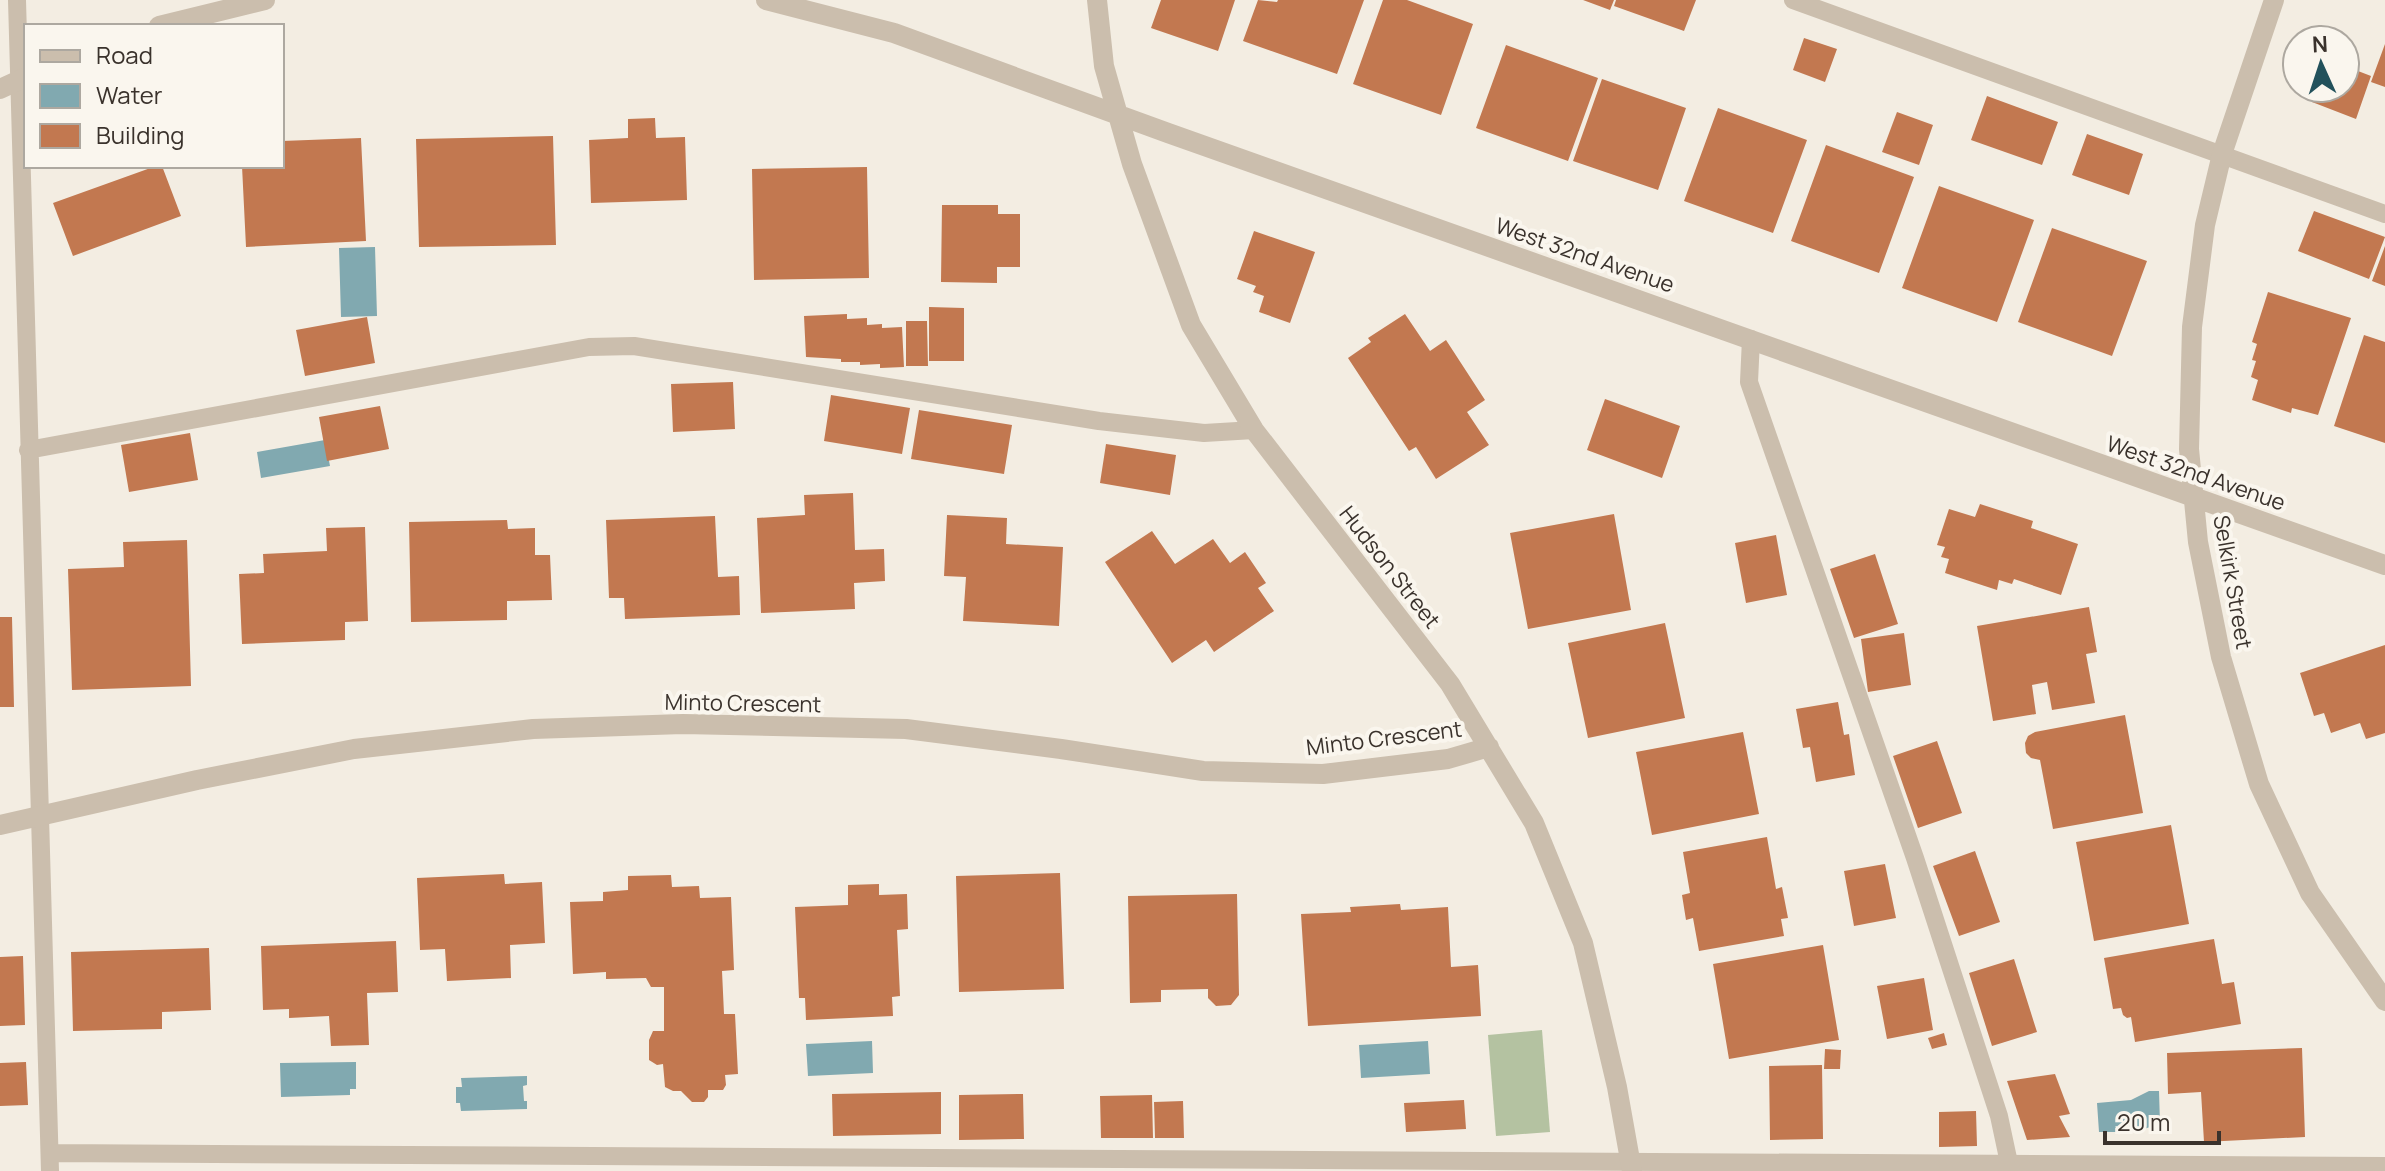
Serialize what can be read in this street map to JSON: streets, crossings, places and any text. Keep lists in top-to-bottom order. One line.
{"streets":{"street":["West 32nd Avenue","Hudson Street","Selkirk Street","Minto Crescent"]},"crossings":[["West 32nd Avenue","Hudson Street"],["West 32nd Avenue","Selkirk Street"],["Hudson Street","Minto Crescent"]],"legend":["Road","Water","Building"],"scale_bar":"20 m","north":"top"}
